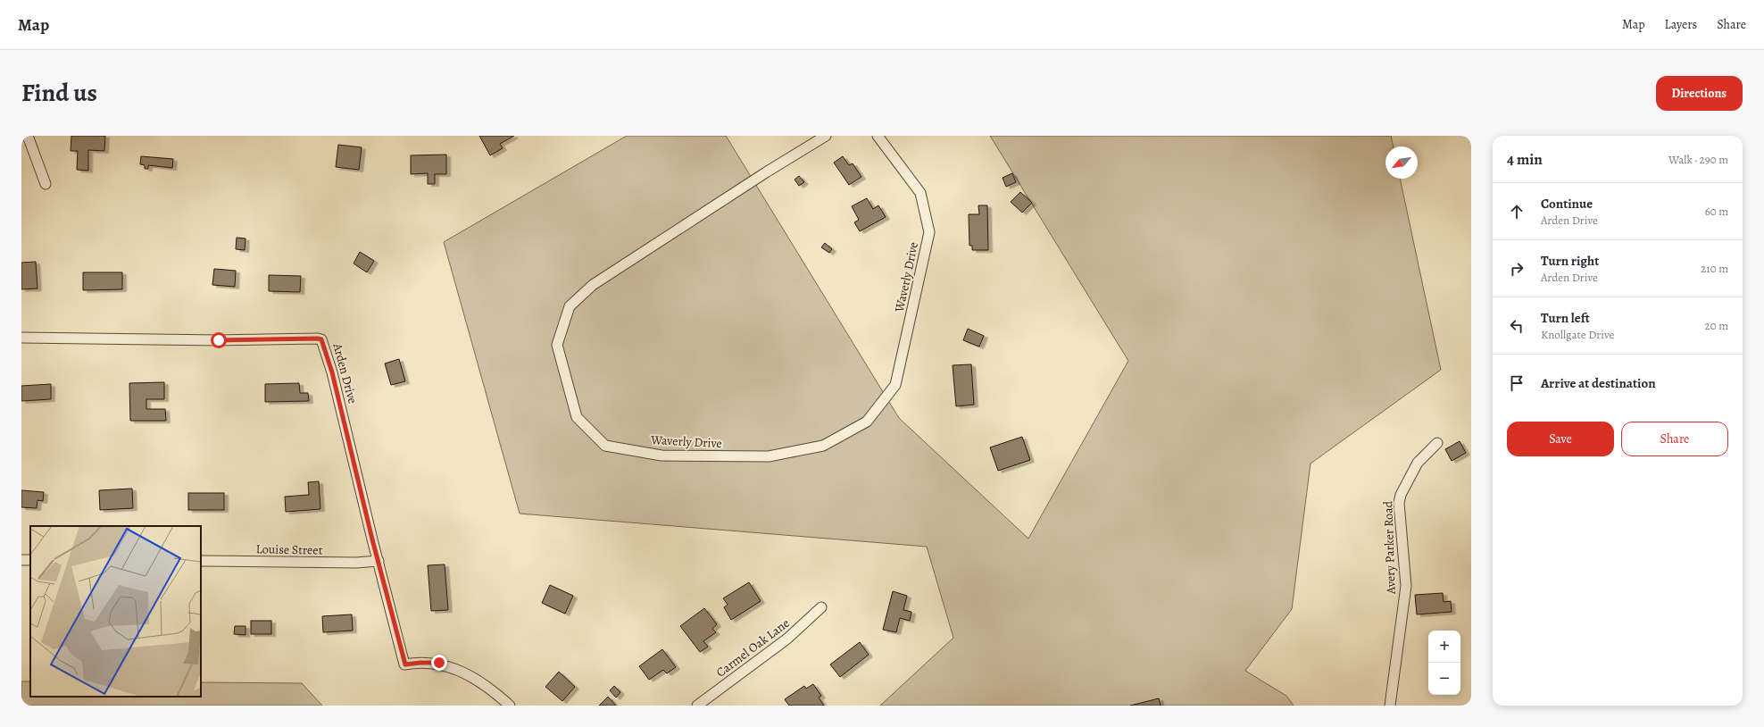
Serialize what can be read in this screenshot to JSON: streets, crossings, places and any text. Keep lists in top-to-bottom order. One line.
{"streets":{"street":["Waverly Drive","Arden Drive","Avery Parker Road","Louise Street","Carmel Oak Lane"]},"crossings":[["Arden Drive","Louise Street"]],"north":"bottom left","page":{"header":"Map","nav":["Map","Layers","Share"],"title":"Find us","buttons":["Directions",["Save","Share"]],"heading":["4 min","Walk · 290 m"],"list":[["Continue","Arden Drive","60 m"],["Turn right","Arden Drive","210 m"],["Turn left","Knollgate Drive","20 m"],"Arrive at destination"],"map_buttons":["+","−"]}}
